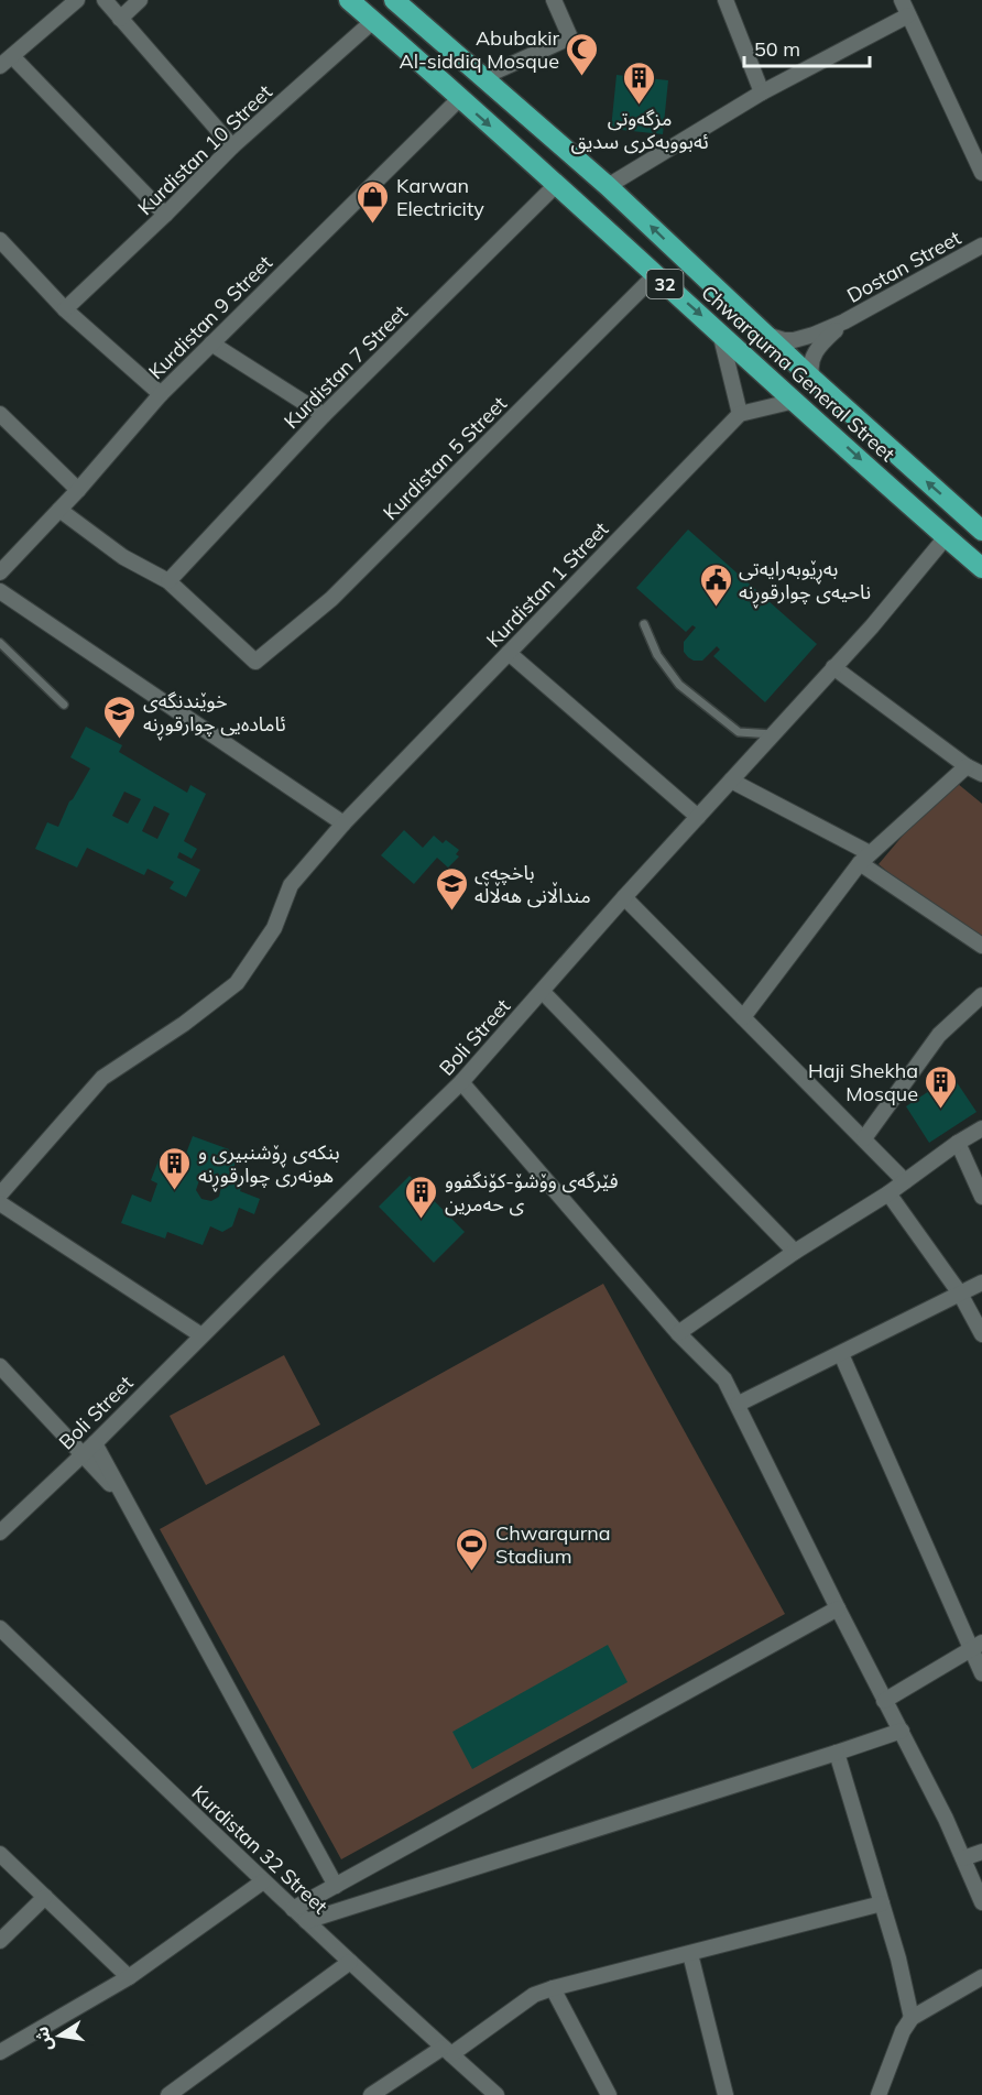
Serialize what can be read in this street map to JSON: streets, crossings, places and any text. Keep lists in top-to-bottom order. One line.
{"streets":{"highway":["32","Chwarqurna General Street"],"street":["Kurdistan 10 Street","Dostan Street","Kurdistan 9 Street","Kurdistan 7 Street","Kurdistan 5 Street","Kurdistan 1 Street","Boli Street","Kurdistan 32 Street"]},"crossings":[["Kurdistan 10 Street","Chwarqurna General Street"],["Dostan Street","Chwarqurna General Street"],["Kurdistan 9 Street","Chwarqurna General Street"],["Kurdistan 7 Street","Chwarqurna General Street"],["Kurdistan 7 Street","Kurdistan 5 Street"],["Chwarqurna General Street","Kurdistan 5 Street"],["Chwarqurna General Street","Boli Street"]],"places":{"mosque":["Abubakir Al-siddiq Mosque"],"building":["مزگەوتی ئەبووبەکری سدیق","Haji Shekha Mosque","بنکەی ڕۆشنبیری و هونەری چوارقوڕنە","فێرگەی وۆشۆ-کۆنگفوو ی حەمرین"],"shop":["Karwan Electricity"],"public building":["بەڕێوبەرایەتی ناحیەی چوارقوڕنە"],"school or university":["خوێندنگەی ئامادەیی چوارقوڕنە","باخچەی منداڵانی هەڵاڵە"],"sports":["Chwarqurna Stadium"]},"scale_bar":"50 m","north":"left"}
